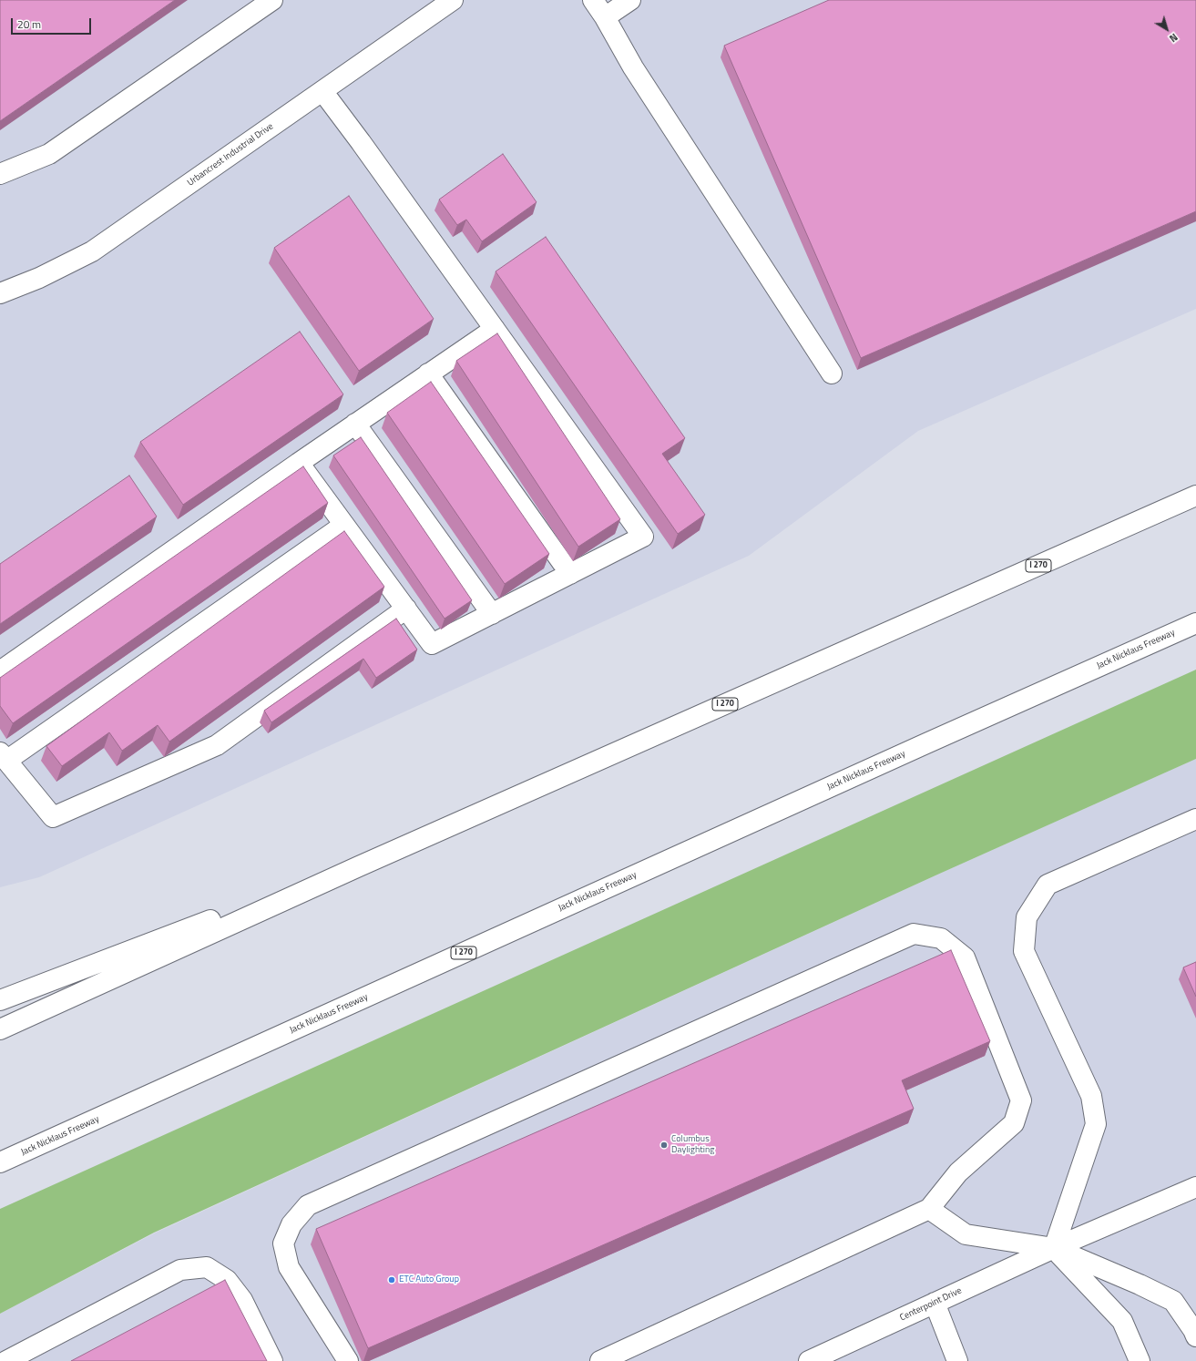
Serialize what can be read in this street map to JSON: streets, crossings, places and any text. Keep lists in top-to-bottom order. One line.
{"streets":{"main road":["Urbancrest Industrial Drive","I 270","Jack Nicklaus Freeway","Centerpoint Drive"]},"places":["Columbus Daylighting","ETC Auto Group"],"scale_bar":"20 m","north":"bottom right"}
